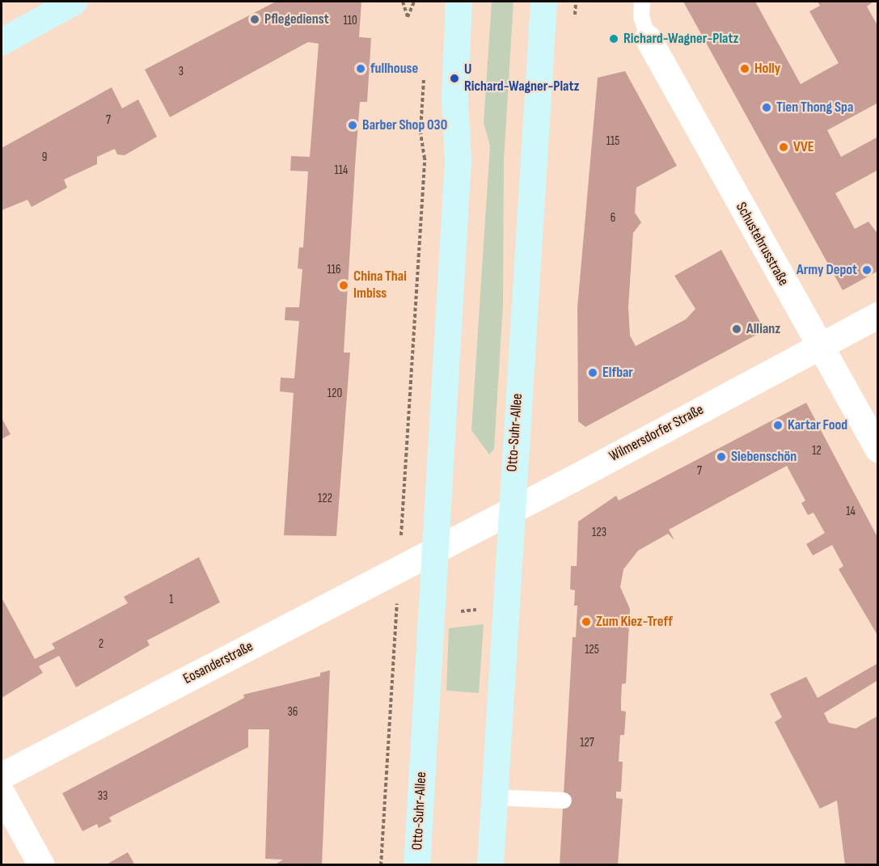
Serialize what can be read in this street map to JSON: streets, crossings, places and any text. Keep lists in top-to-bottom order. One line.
{"streets":{"main road":["Otto-Suhr-Allee"],"street":["Schustehrusstraße","Wilmersdorfer Straße","Eosanderstraße"]},"crossings":[["Schustehrusstraße","Wilmersdorfer Straße"],["Otto-Suhr-Allee","Wilmersdorfer Straße"],["Otto-Suhr-Allee","Eosanderstraße"],["Wilmersdorfer Straße","Eosanderstraße"]],"places":["Pflegedienst","Richard-Wagner-Platz","fullhouse","Holly","U Richard-Wagner-Platz","Tien Thong Spa","Barber Shop 030","VVE","Army Depot","China Thai Imbiss","Allianz","Elfbar","Kartar Food","Siebenschön","Zum Kiez-Treff"],"house_numbers":["110","3","7","115","9","114","6","116","120","12","7","122","14","123","1","2","125","36","127","33"]}
